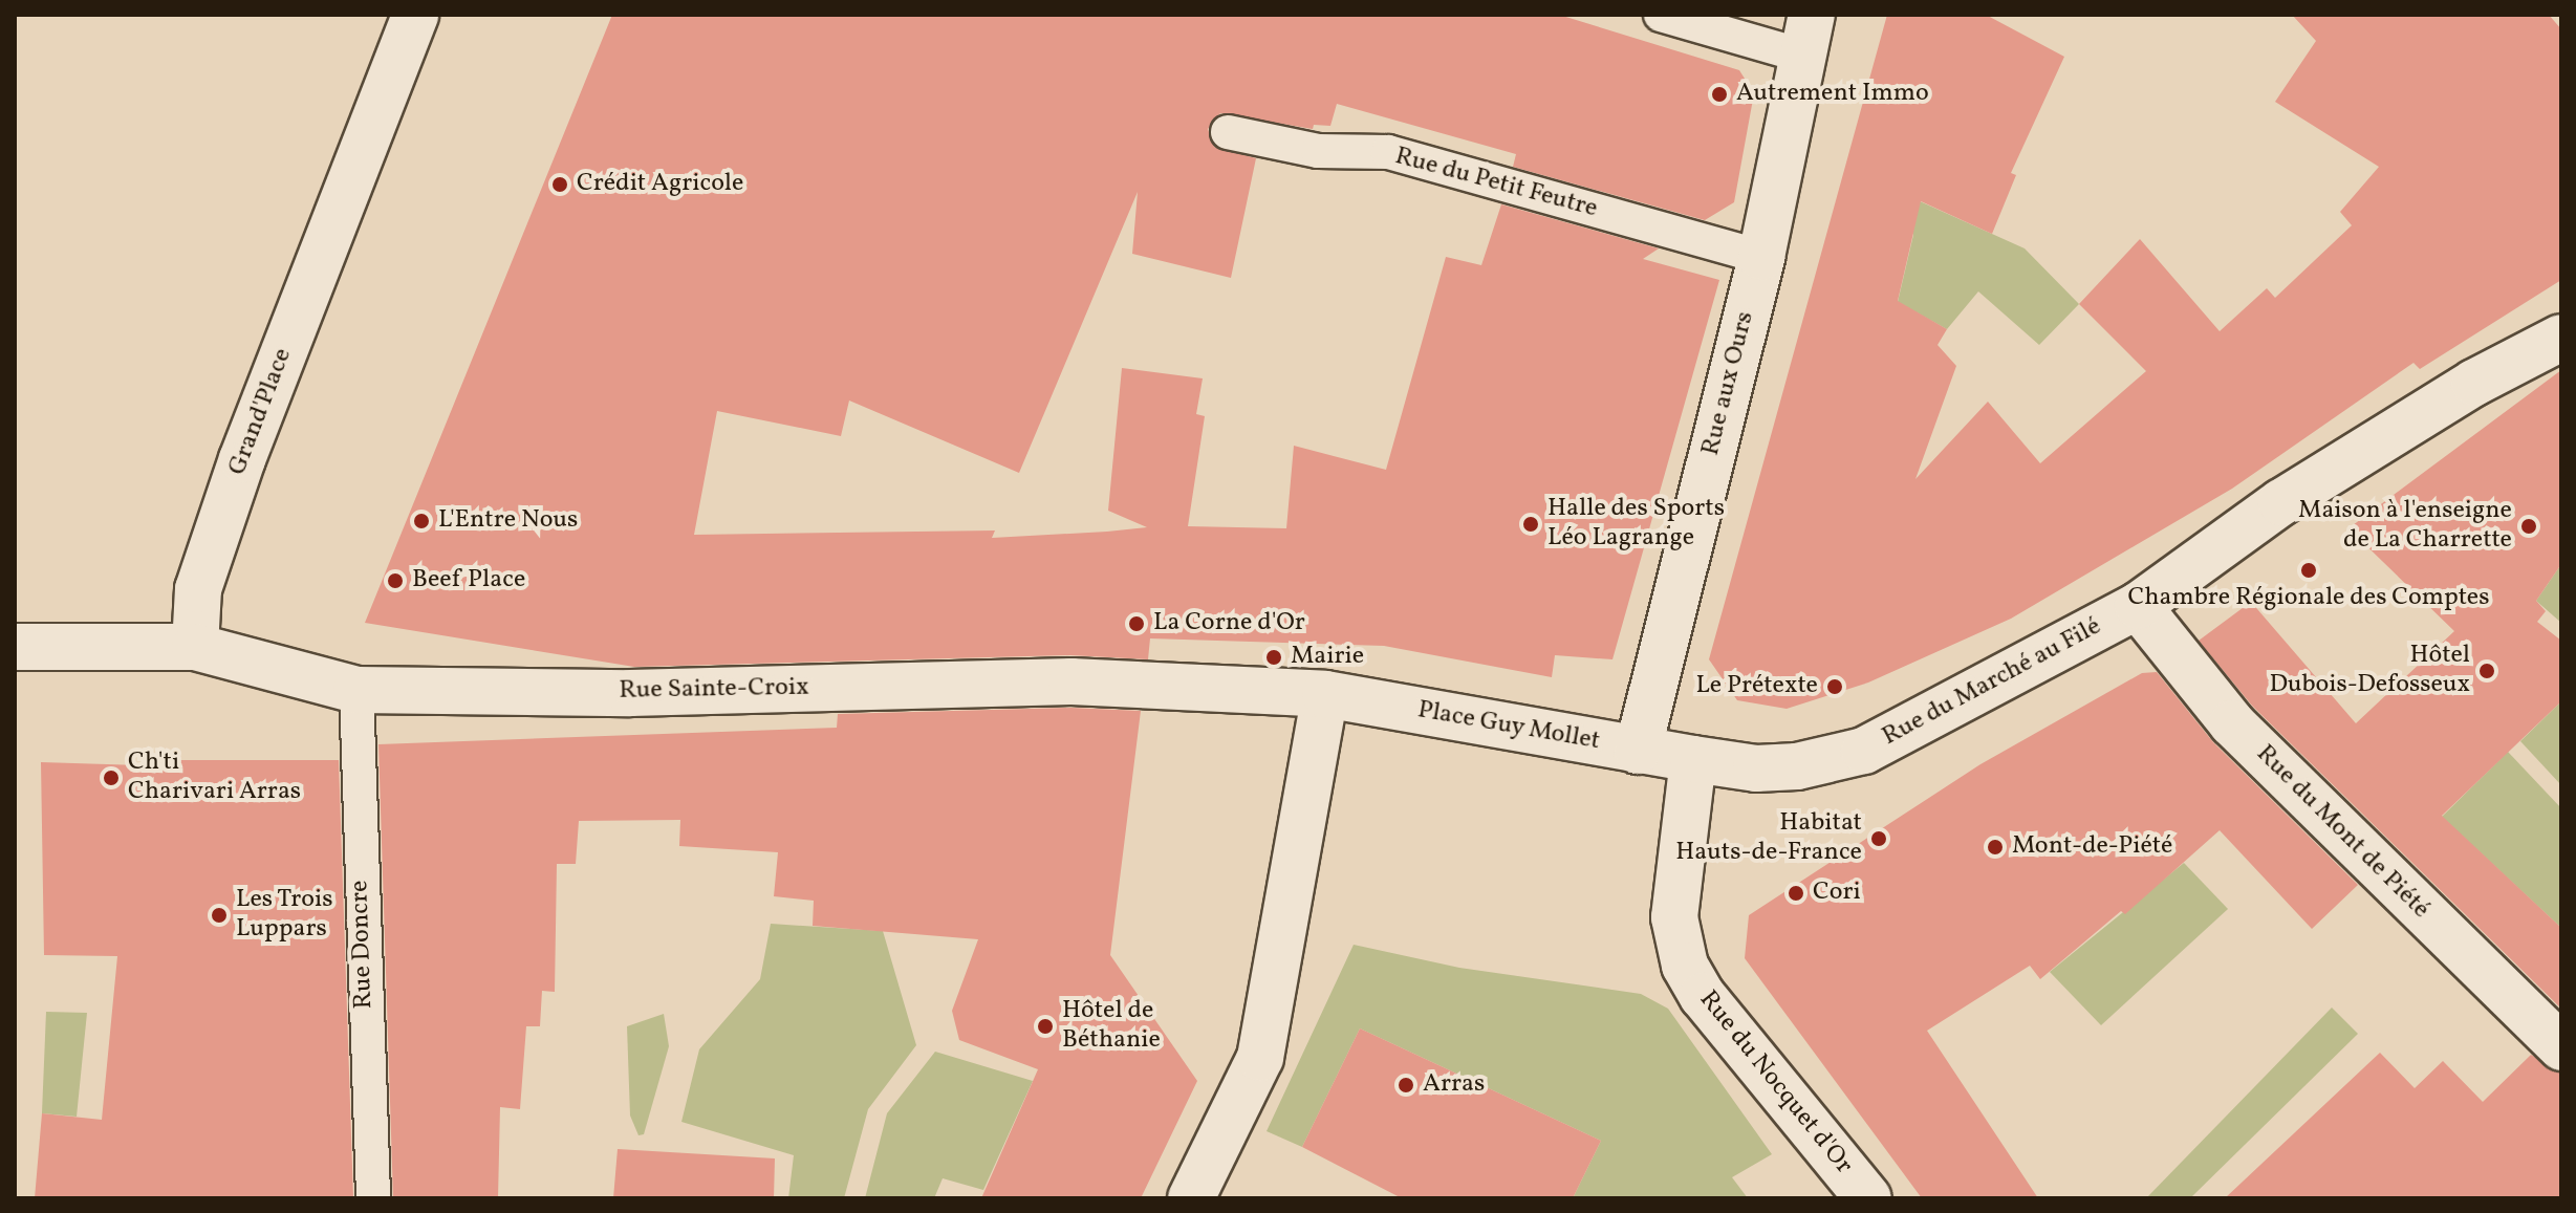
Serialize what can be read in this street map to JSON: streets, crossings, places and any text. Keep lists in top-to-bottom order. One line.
{"streets":{"street":["Rue aux Ours","Grand'Place","Rue du Marché au Filé","Rue Sainte-Croix","Place Guy Mollet","Rue du Mont de Piété","Rue du Nocquet d'Or"],"lane":["Rue du Petit Feutre","Rue Doncre"]},"crossings":[["Rue du Petit Feutre","Rue aux Ours"],["Rue aux Ours","Place Guy Mollet"],["Grand'Place","Rue Sainte-Croix"],["Rue du Marché au Filé","Place Guy Mollet"],["Rue du Marché au Filé","Rue du Mont de Piété"],["Rue du Marché au Filé","Rue du Nocquet d'Or"],["Rue Sainte-Croix","Place Guy Mollet"],["Rue Sainte-Croix","Rue Doncre"],["Place Guy Mollet","Rue du Nocquet d'Or"]],"places":["Autrement Immo","Crédit Agricole","L'Entre Nous","Halle des Sports Léo Lagrange","Maison à l'enseigne de La Charrette","Chambre Régionale des Comptes","Beef Place","La Corne d'Or","Mairie","Hôtel Dubois-Defosseux","Le Prétexte","Ch'ti Charivari Arras","Habitat Hauts-de-France","Mont-de-Piété","Cori","Les Trois Luppars","Hôtel de Béthanie","Arras"]}
